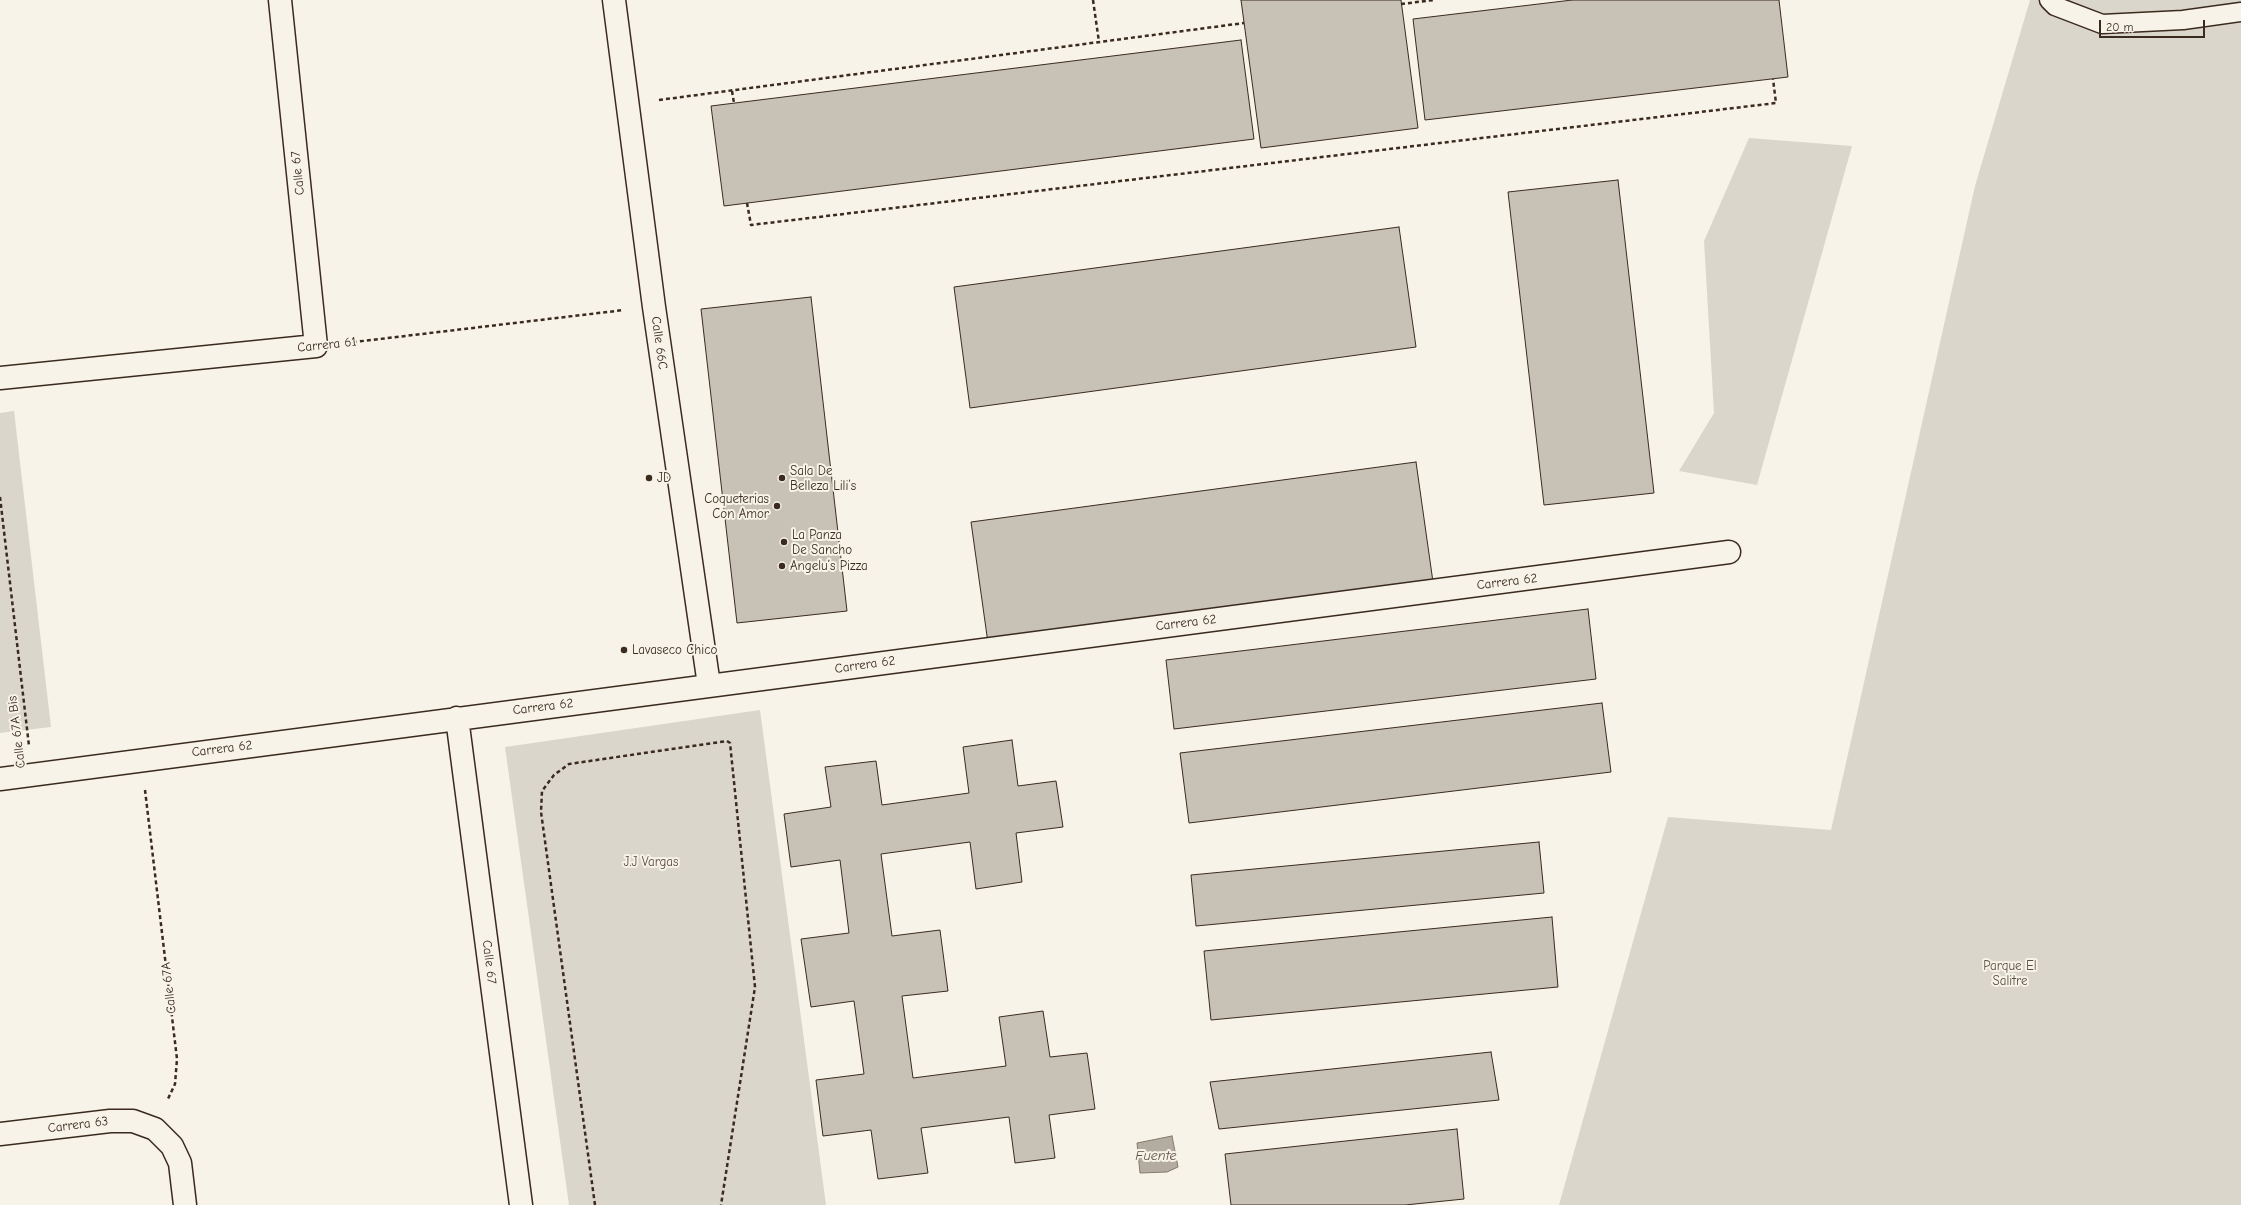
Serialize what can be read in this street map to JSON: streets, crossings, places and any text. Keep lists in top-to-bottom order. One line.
{"streets":{"street":["Calle 67","Calle 66C","Carrera 61","Carrera 62","Carrera 63"],"path":["Calle 67A Bis","Calle 67A"]},"crossings":[["Calle 67","Carrera 61"],["Calle 67","Carrera 62"],["Calle 66C","Carrera 61"],["Calle 66C","Carrera 62"],["Carrera 62","Calle 67A Bis"],["Carrera 62","Calle 67A"],["Calle 67A","Carrera 63"]],"water":["Fuente"],"parks":["J.J Vargas","Parque El Salitre"],"places":["JD","Sala De Belleza Lili’s","Coqueterias Con Amor","La Panza De Sancho","Angelu’s Pizza","Lavaseco Chico"],"scale_bar":"20 m"}
